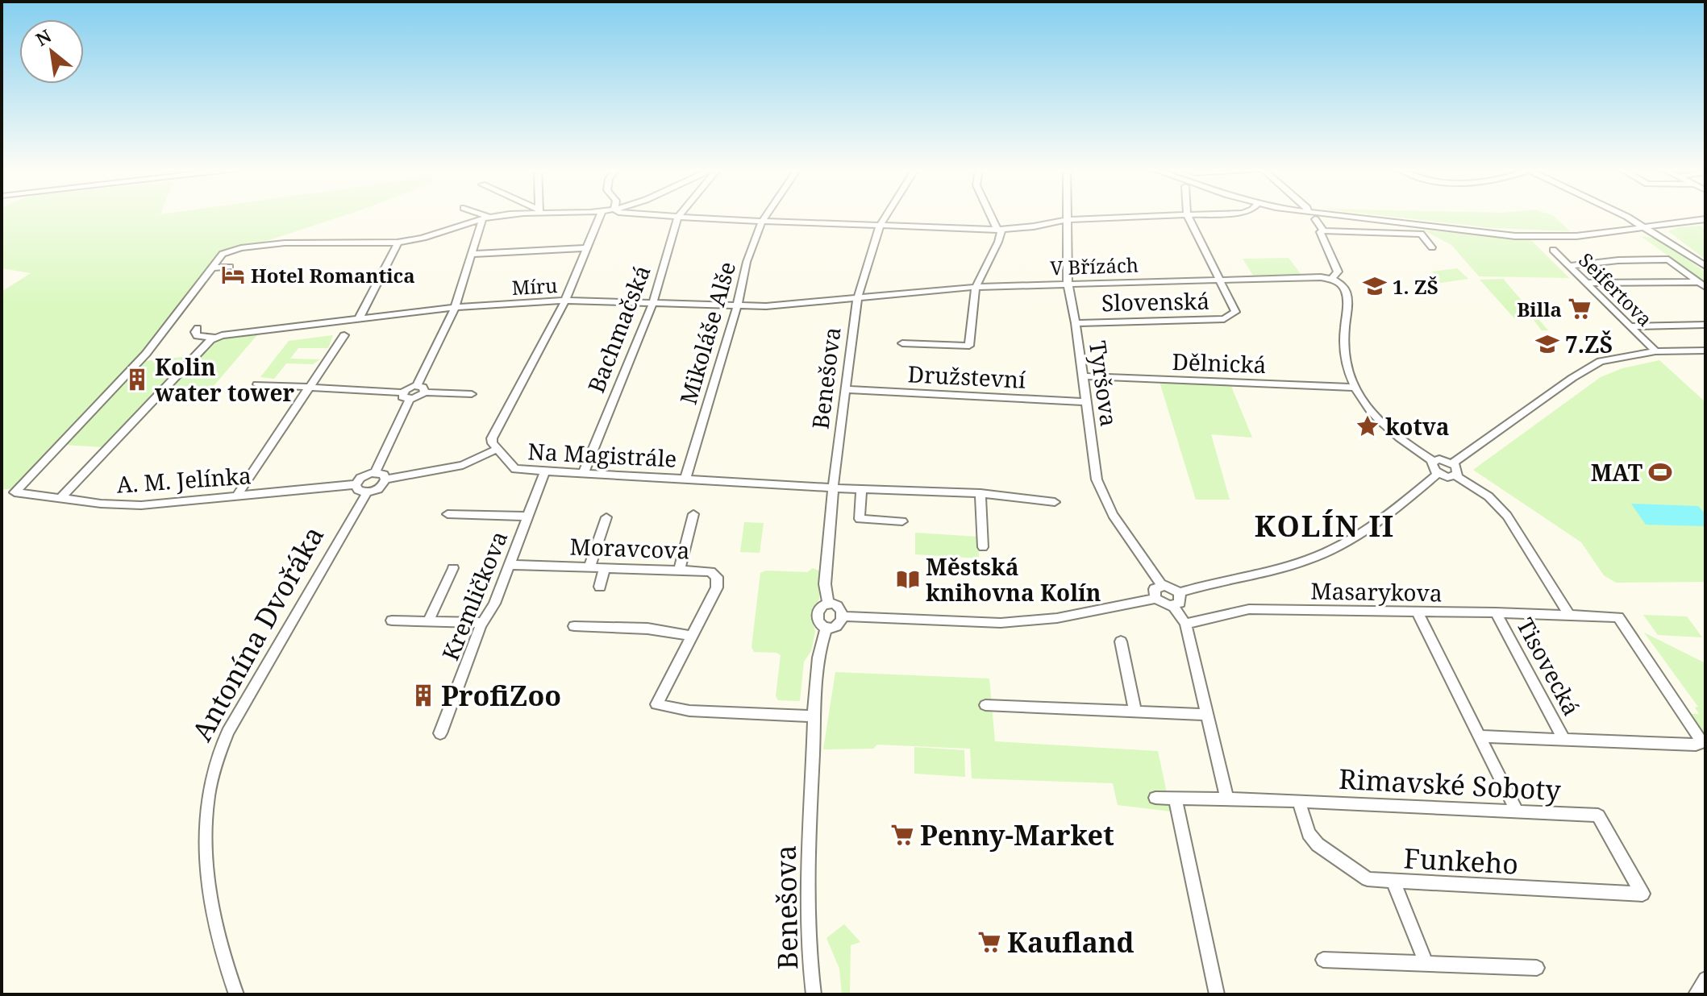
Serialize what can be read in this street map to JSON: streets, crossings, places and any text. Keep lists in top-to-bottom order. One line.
{"streets":{"street":["V Břízách","Míru","Seifertova","Slovenská","Bachmačská","Mikoláše Alše","Dělnická","Družstevní","Benešova","Tyršova","Na Magistrále","A. M. Jelínka","Moravcova","Masarykova","Kremličkova","Antonína Dvořáka","Tisovecká","Rimavské Soboty","Funkeho"]},"crossings":[["V Břízách","Míru"],["V Břízách","Slovenská"],["V Břízách","Benešova"],["V Břízách","Tyršova"],["Míru","Bachmačská"],["Míru","Mikoláše Alše"],["Míru","Benešova"],["Míru","Na Magistrále"],["Slovenská","Tyršova"],["Bachmačská","Na Magistrále"],["Mikoláše Alše","Na Magistrále"],["Dělnická","Tyršova"],["Družstevní","Benešova"],["Družstevní","Tyršova"],["Benešova","Na Magistrále"],["Benešova","Moravcova"],["Tyršova","Masarykova"],["Na Magistrále","Kremličkova"],["A. M. Jelínka","Antonína Dvořáka"],["Moravcova","Kremličkova"],["Masarykova","Tisovecká"],["Masarykova","Rimavské Soboty"],["Tisovecká","Rimavské Soboty"],["Rimavské Soboty","Funkeho"]],"districts":["KOLÍN II"],"places":{"hotel":["Hotel Romantica"],"school or university":["1. ZŠ","7.ZŠ"],"supermarket":["Billa","Penny-Market","Kaufland"],"building":["Kolin water tower","ProfiZoo"],"place":["kotva"],"sports":["MAT"],"library":["Městská knihovna Kolín"]},"north":"top left"}
